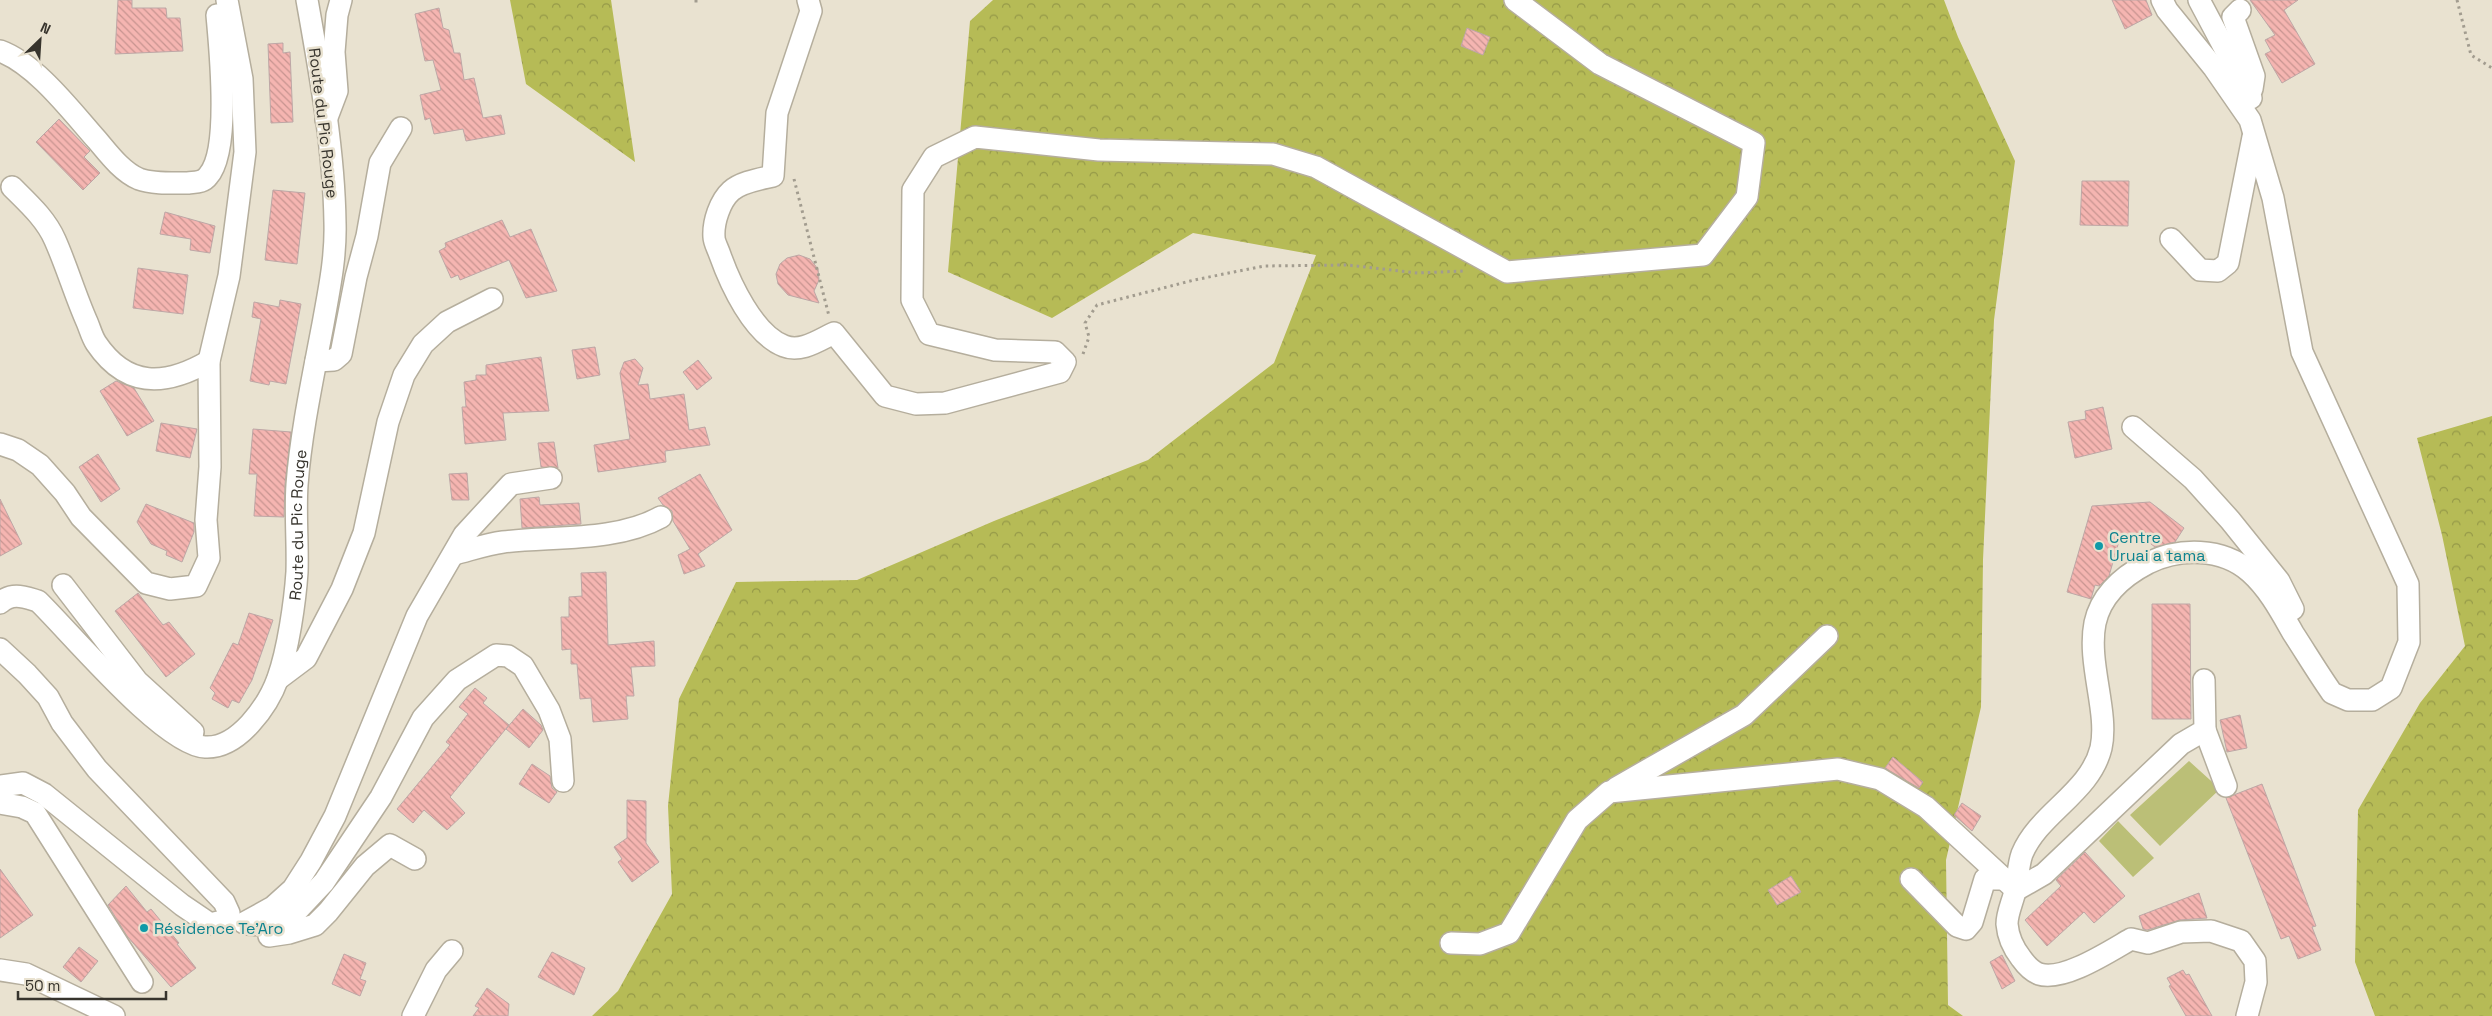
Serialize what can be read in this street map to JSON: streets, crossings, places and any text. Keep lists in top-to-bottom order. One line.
{"streets":{"street":["Route du Pic Rouge"]},"places":["Centre Uruai a tama","Résidence Te'Aro"],"scale_bar":"50 m","north":"top right"}
